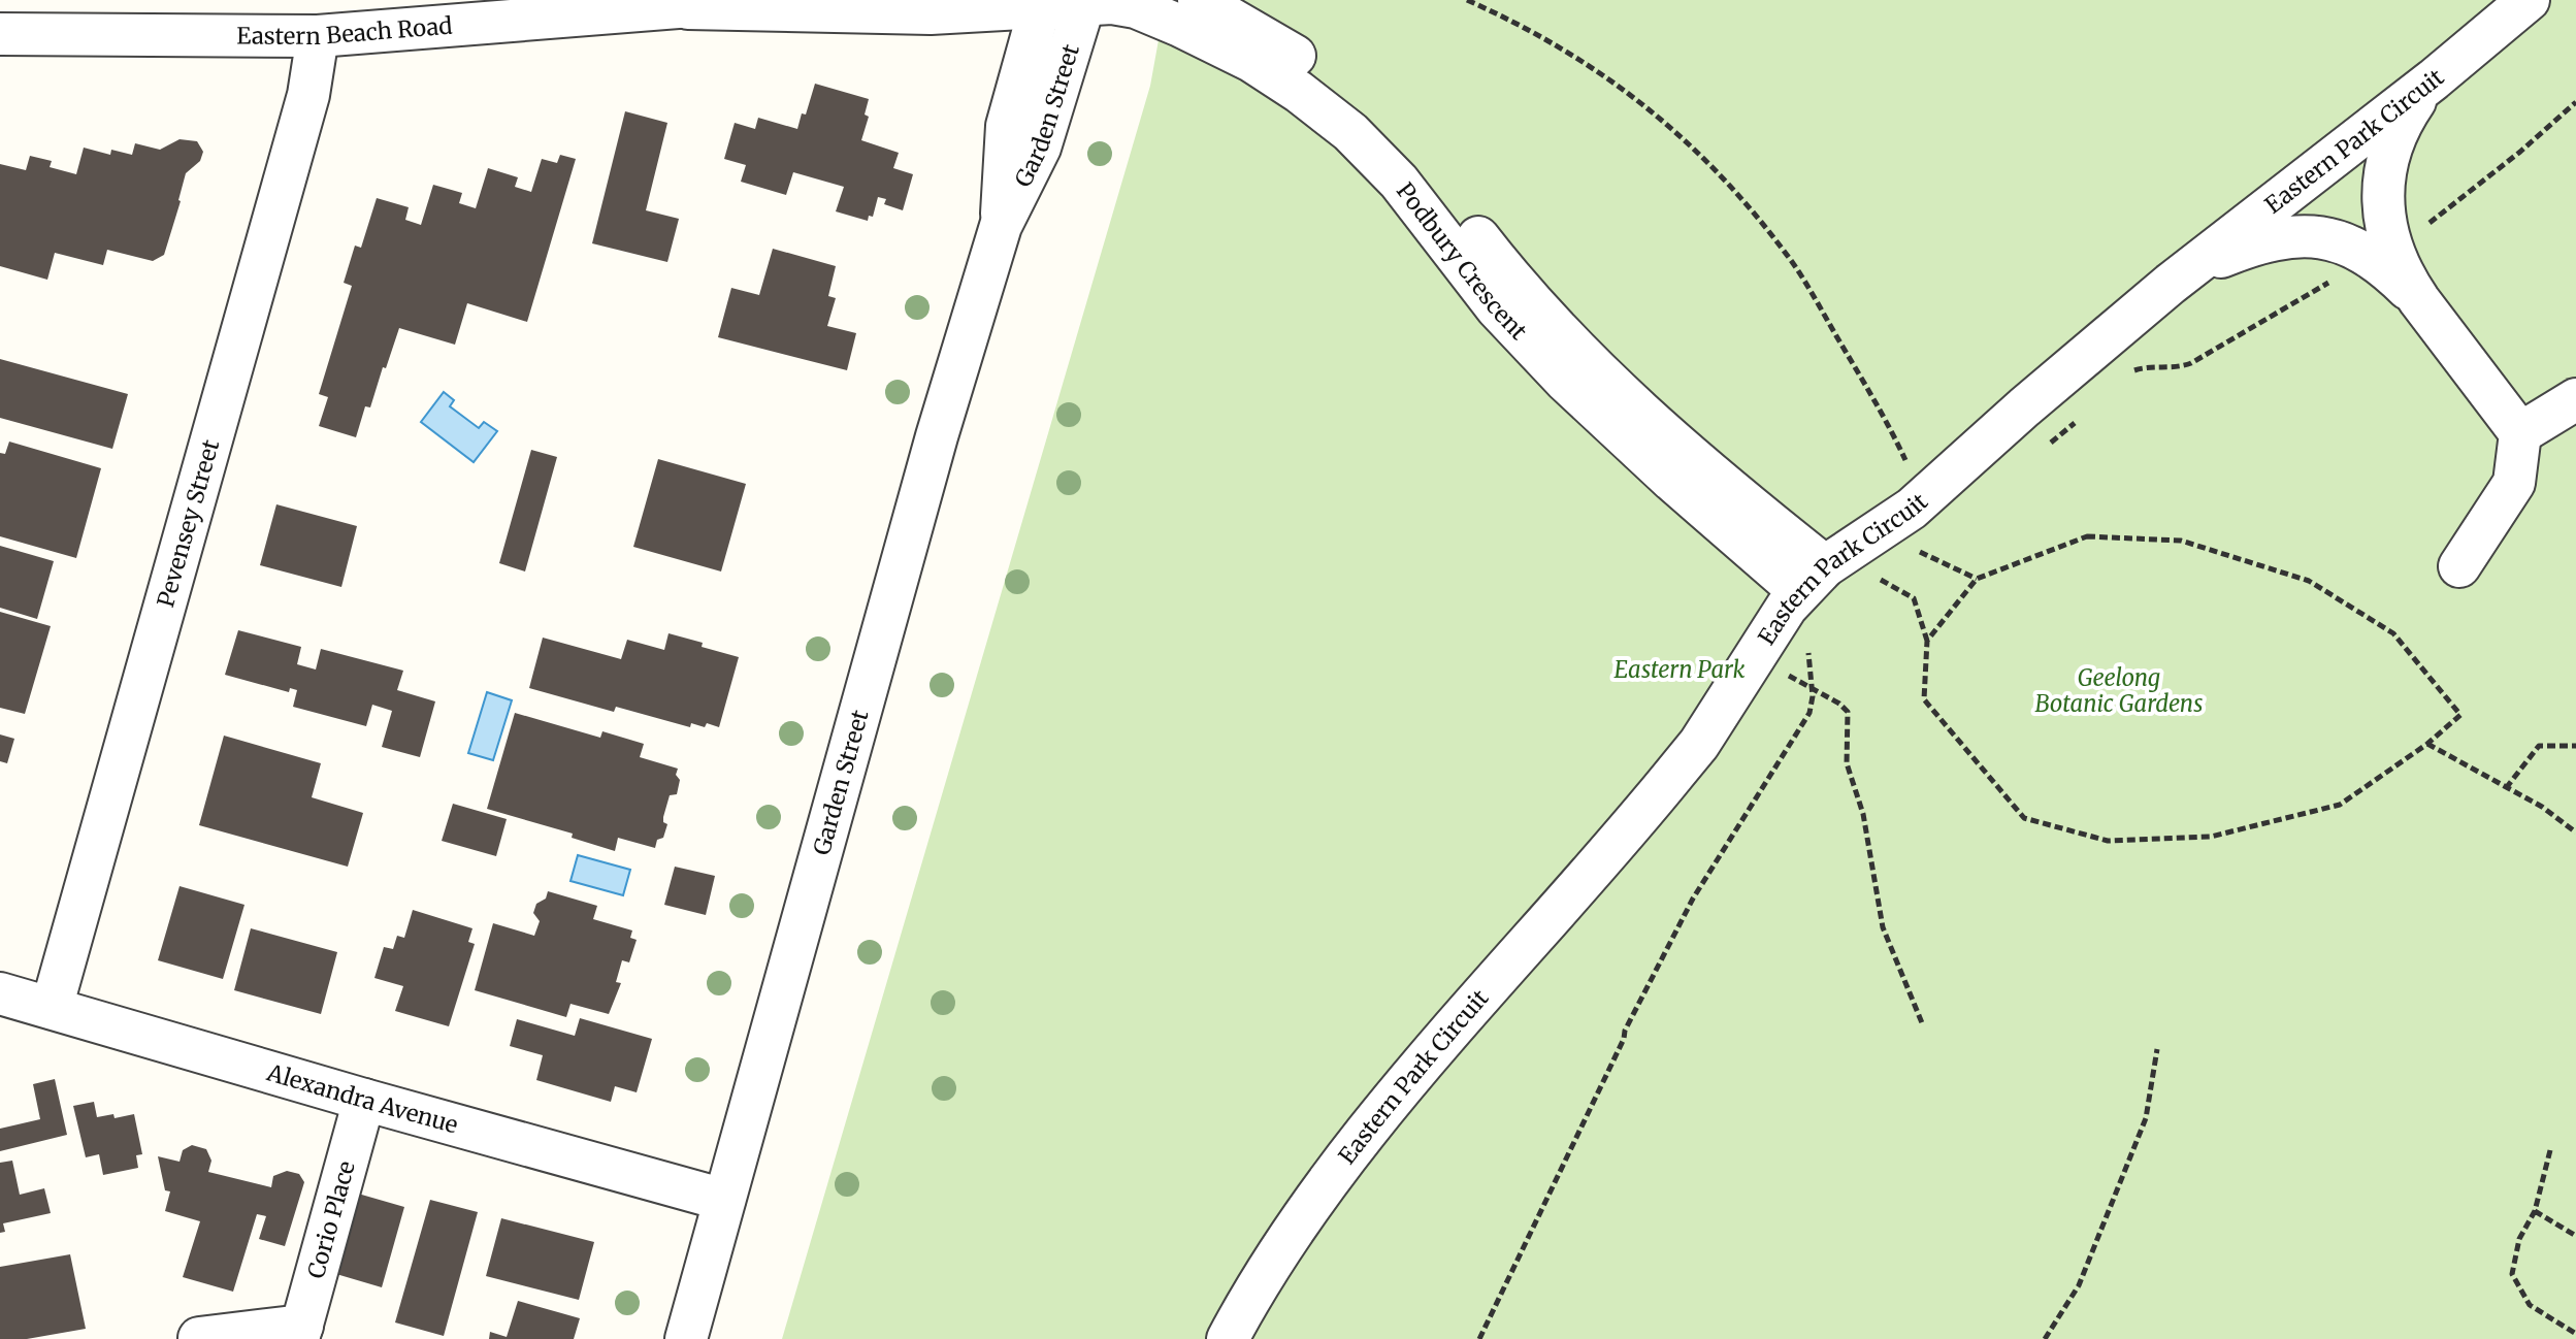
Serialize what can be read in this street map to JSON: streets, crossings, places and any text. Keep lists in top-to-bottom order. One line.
{"streets":{"street":["Eastern Beach Road","Garden Street","Eastern Park Circuit","Podbury Crescent","Pevensey Street","Alexandra Avenue","Corio Place"]},"crossings":[["Eastern Beach Road","Garden Street"],["Eastern Beach Road","Podbury Crescent"],["Eastern Beach Road","Pevensey Street"],["Garden Street","Podbury Crescent"],["Garden Street","Alexandra Avenue"],["Eastern Park Circuit","Podbury Crescent"],["Pevensey Street","Alexandra Avenue"],["Alexandra Avenue","Corio Place"]],"parks":["Eastern Park","Geelong Botanic Gardens"]}
